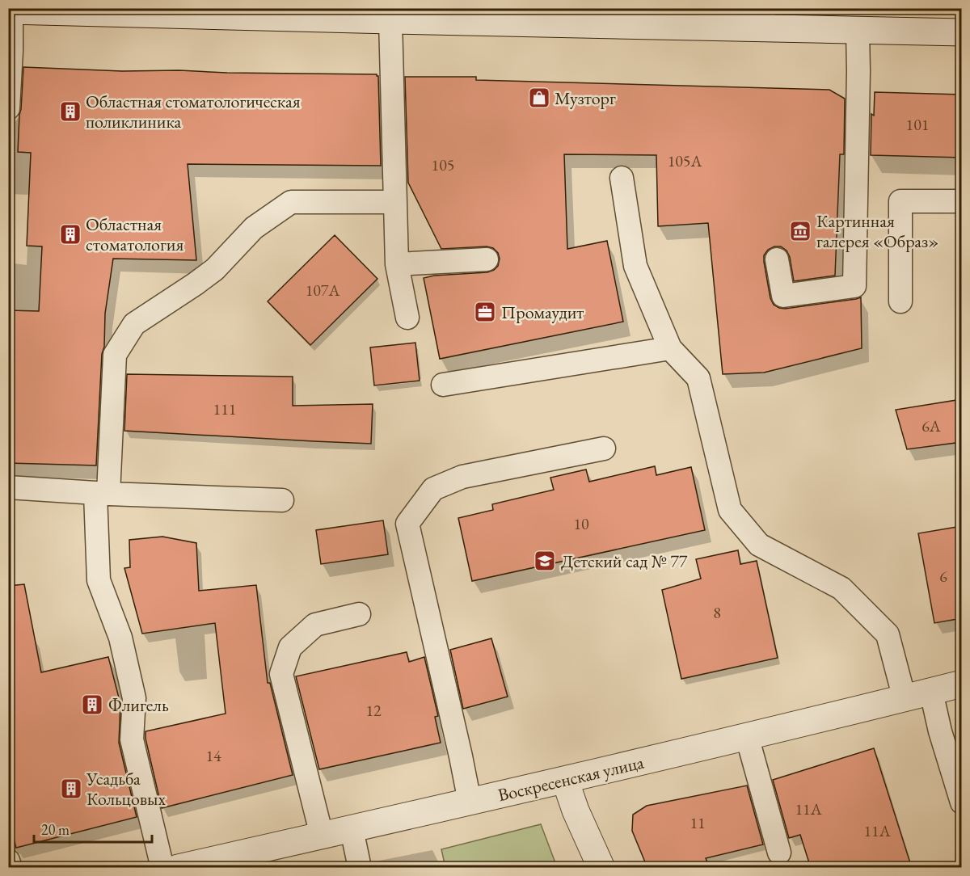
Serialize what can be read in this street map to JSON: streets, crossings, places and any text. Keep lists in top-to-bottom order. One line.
{"streets":{"main road":["Воскресенская улица"]},"places":{"shop":["Музторг"],"building":["Областная стоматологическая поликлиника","Областная стоматология","Флигель","Усадьба Кольцовых"],"museum":["Картинная галерея «Образ»"],"office":["Промаудит"],"school or university":["Детский сад № 77"]},"house_numbers":["101","105А","105","107А","111","6А","10","6","8","12","14","11А","11","11А"],"scale_bar":"20 m"}
